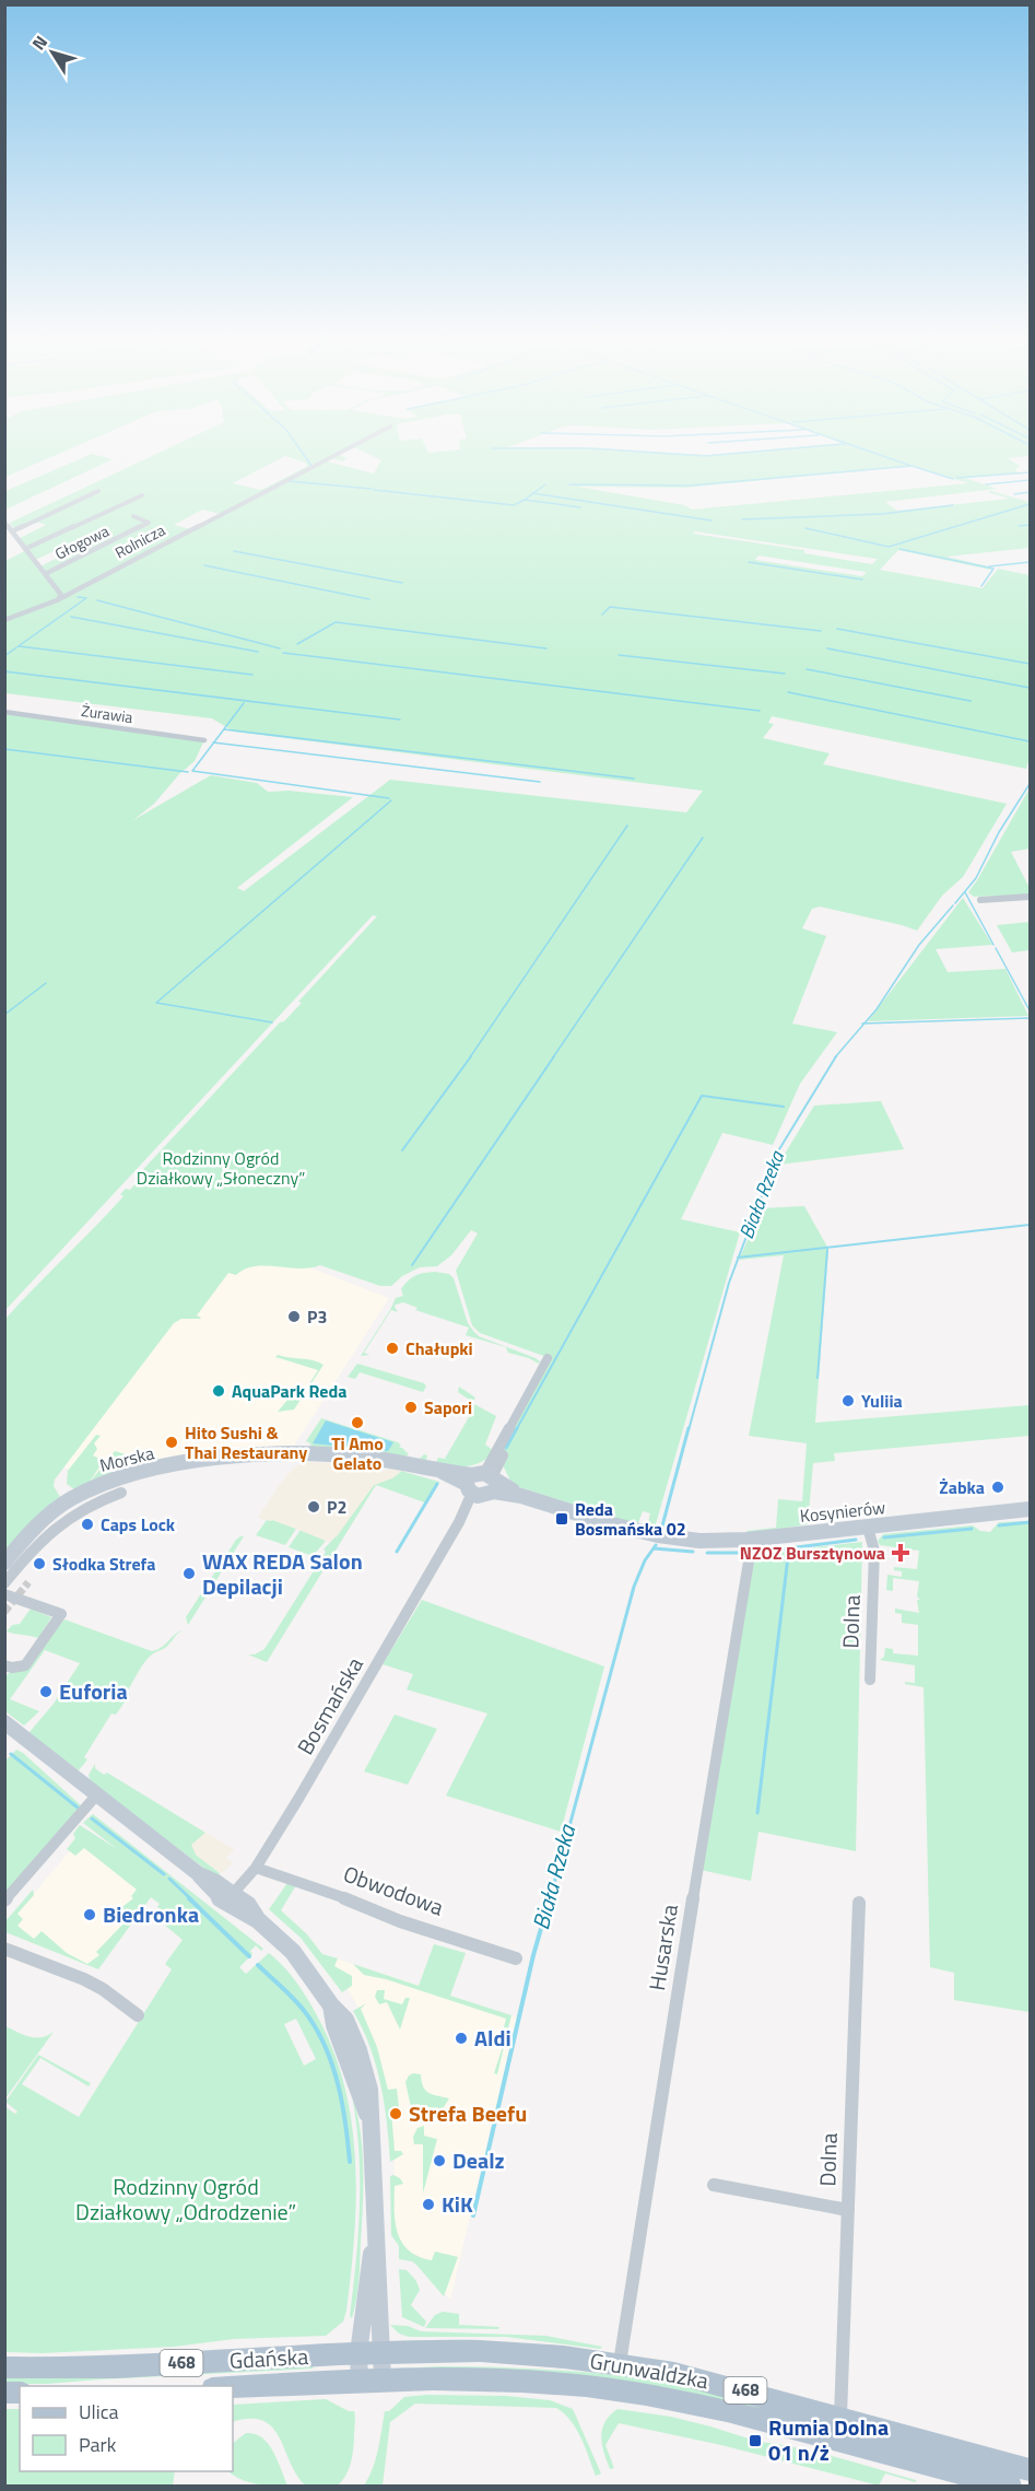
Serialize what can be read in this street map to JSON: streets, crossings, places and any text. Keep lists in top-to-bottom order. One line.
{"streets":{"main road":["Morska","Kosynierów","Gdańska","468","Grunwaldzka"],"street":["Rolnicza","Głogowa","Żurawia","Dolna","Bosmańska","Obwodowa","Husarska"]},"crossings":[["Morska","Kosynierów"],["Morska","Bosmańska"],["Kosynierów","Dolna"],["Kosynierów","Husarska"],["Dolna","Grunwaldzka"],["Bosmańska","Obwodowa"],["Husarska","Grunwaldzka"],["Gdańska","Grunwaldzka"]],"water":["Biała Rzeka"],"parks":["Rodzinny Ogród Działkowy „Słoneczny”","Rodzinny Ogród Działkowy „Odrodzenie”"],"places":{"other":["P3","Chałupki","AquaPark Reda","Yuliia","Sapori","Ti Amo Gelato","Hito Sushi & Thai Restaurany","Żabka","P2","Caps Lock","Słodka Strefa","WAX REDA Salon Depilacji","Euforia","Biedronka","Aldi","Strefa Beefu","Dealz","KiK"],"transit":["Reda Bosmańska 02","Rumia Dolna 01 n/ż"],"health":["NZOZ Bursztynowa"]},"legend":["Ulica","Park"],"north":"top left"}
